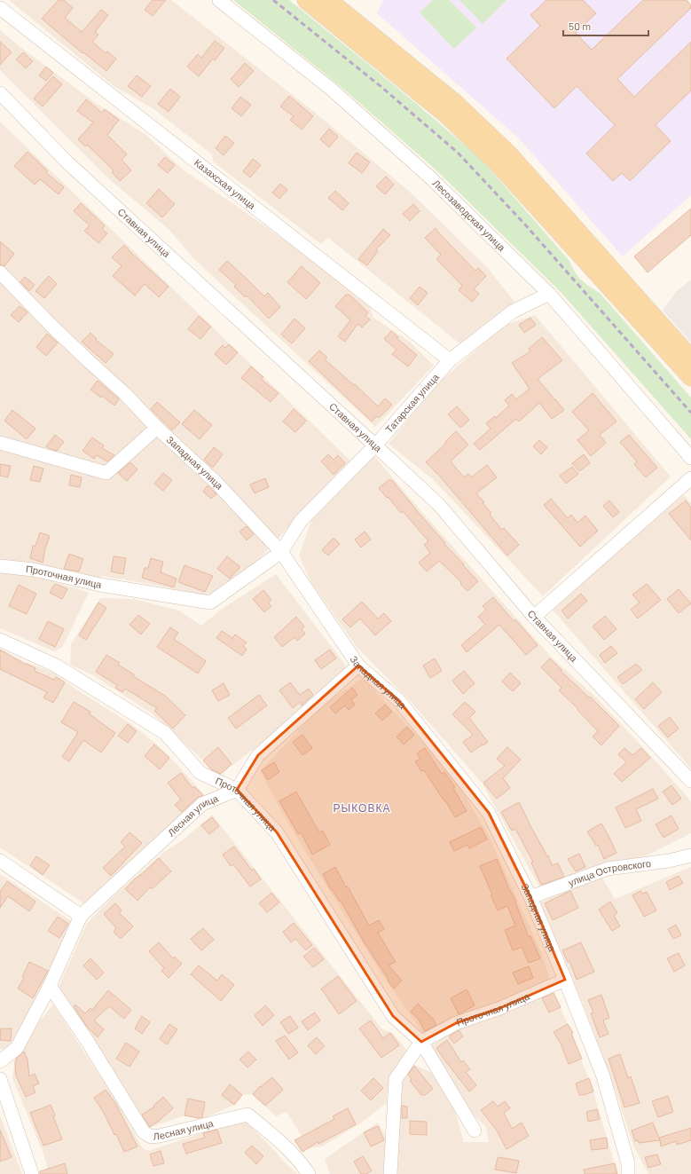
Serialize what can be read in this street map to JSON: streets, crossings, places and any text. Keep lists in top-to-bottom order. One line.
{"streets":{"street":["Казахская улица","Лесозаводская улица","Ставная улица","Татарская улица","Западная улица","Проточная улица","Лесная улица","улица Островского"]},"crossings":[["Казахская улица","Татарская улица"],["Лесозаводская улица","Татарская улица"],["Ставная улица","Татарская улица"],["Татарская улица","Западная улица"],["Татарская улица","Проточная улица"],["Западная улица","Проточная улица"],["Западная улица","улица Островского"],["Проточная улица","Лесная улица"]],"districts":["РЫКОВКА"],"scale_bar":"50 m"}
